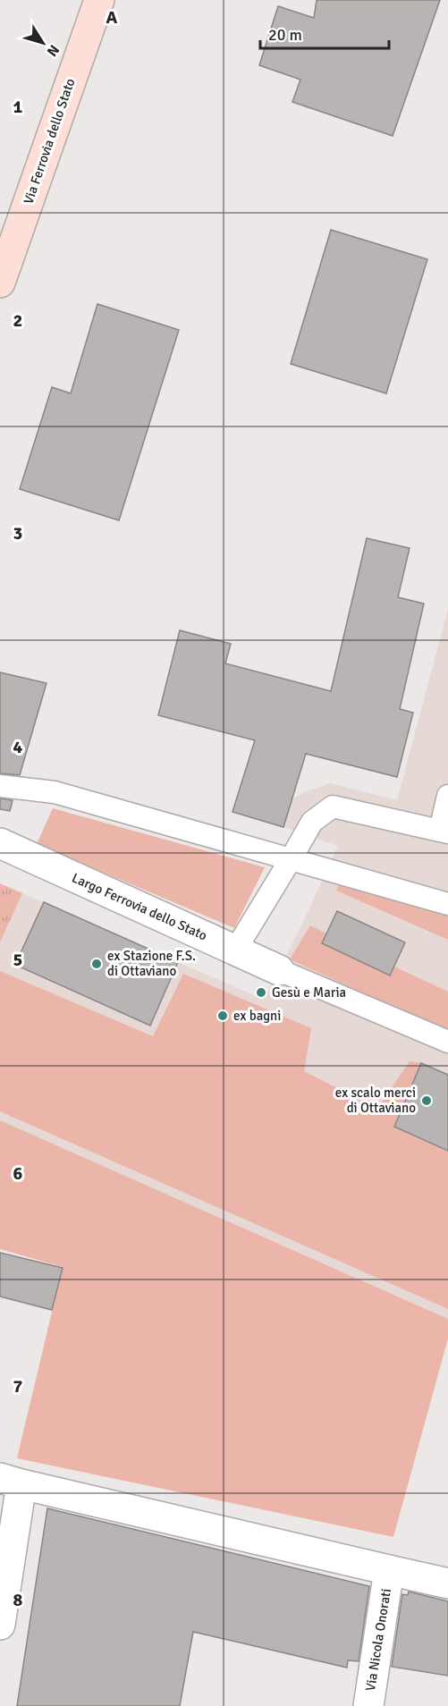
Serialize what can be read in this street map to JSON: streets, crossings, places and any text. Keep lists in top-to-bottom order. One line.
{"streets":{"main road":["Via Ferrovia dello Stato"],"street":["Largo Ferrovia dello Stato","Via Nicola Onorati"]},"places":["ex Stazione F.S. di Ottaviano","Gesù e Maria","ex bagni","ex scalo merci di Ottaviano"],"scale_bar":"20 m","north":"bottom right","grid":{"columns":["A"],"rows":["1","2","3","4","5","6","7","8"]}}
